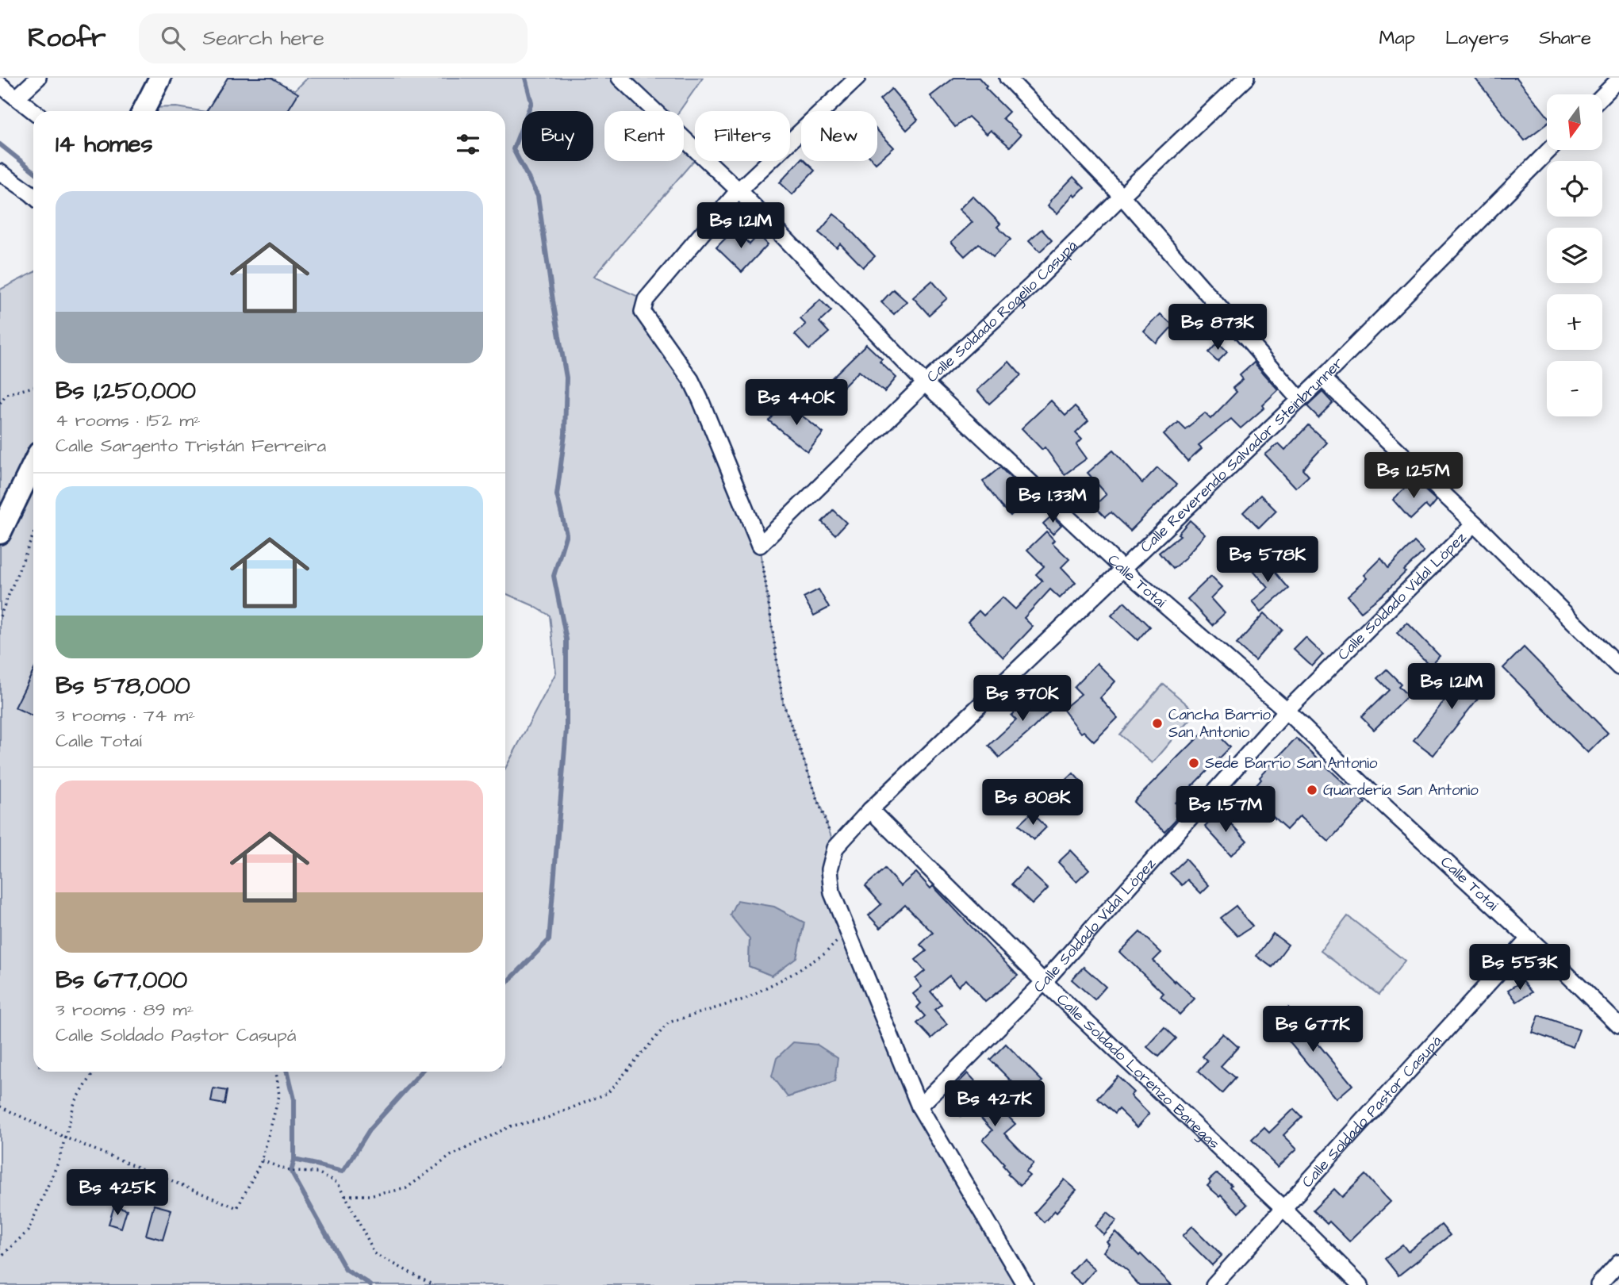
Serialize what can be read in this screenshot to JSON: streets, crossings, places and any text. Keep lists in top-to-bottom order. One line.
{"streets":{"street":["Calle Soldado Rogelio Casupá","Calle Reverendo Salvador Steinbrunner","Calle Totaí","Calle Soldado Vidal López","Calle Soldado Lorenzo Banegas","Calle Soldado Pastor Casupá"]},"crossings":[["Calle Soldado Rogelio Casupá","Calle Totaí"],["Calle Reverendo Salvador Steinbrunner","Calle Totaí"],["Calle Reverendo Salvador Steinbrunner","Calle Soldado Lorenzo Banegas"],["Calle Totaí","Calle Soldado Vidal López"],["Calle Totaí","Calle Soldado Pastor Casupá"],["Calle Soldado Vidal López","Calle Soldado Lorenzo Banegas"],["Calle Soldado Lorenzo Banegas","Calle Soldado Pastor Casupá"]],"places":["Cancha Barrio San Antonio","Sede Barrio San Antonio","Guardería San Antonio"],"north":"bottom","page":{"header":"Roofr","search":"Search here","nav":["Map","Layers","Share"],"map_buttons":["+","−"],"chip":["Buy","Rent","Filters","New"],"heading":"14 homes","list":[{"name":"Bs 1,250,000","note":"4 rooms · 152 m² · Calle Sargento Tristán Ferreira"},{"name":"Bs 578,000","note":"3 rooms · 74 m² · Calle Totaí"},{"name":"Bs 677,000","note":"3 rooms · 89 m² · Calle Soldado Pastor Casupá"}],"price":["Bs 1.21M","Bs 873K","Bs 440K","Bs 1.25M","Bs 1.33M","Bs 578K","Bs 1.21M","Bs 370K","Bs 808K","Bs 1.57M","Bs 553K","Bs 677K","Bs 427K","Bs 425K"]}}
